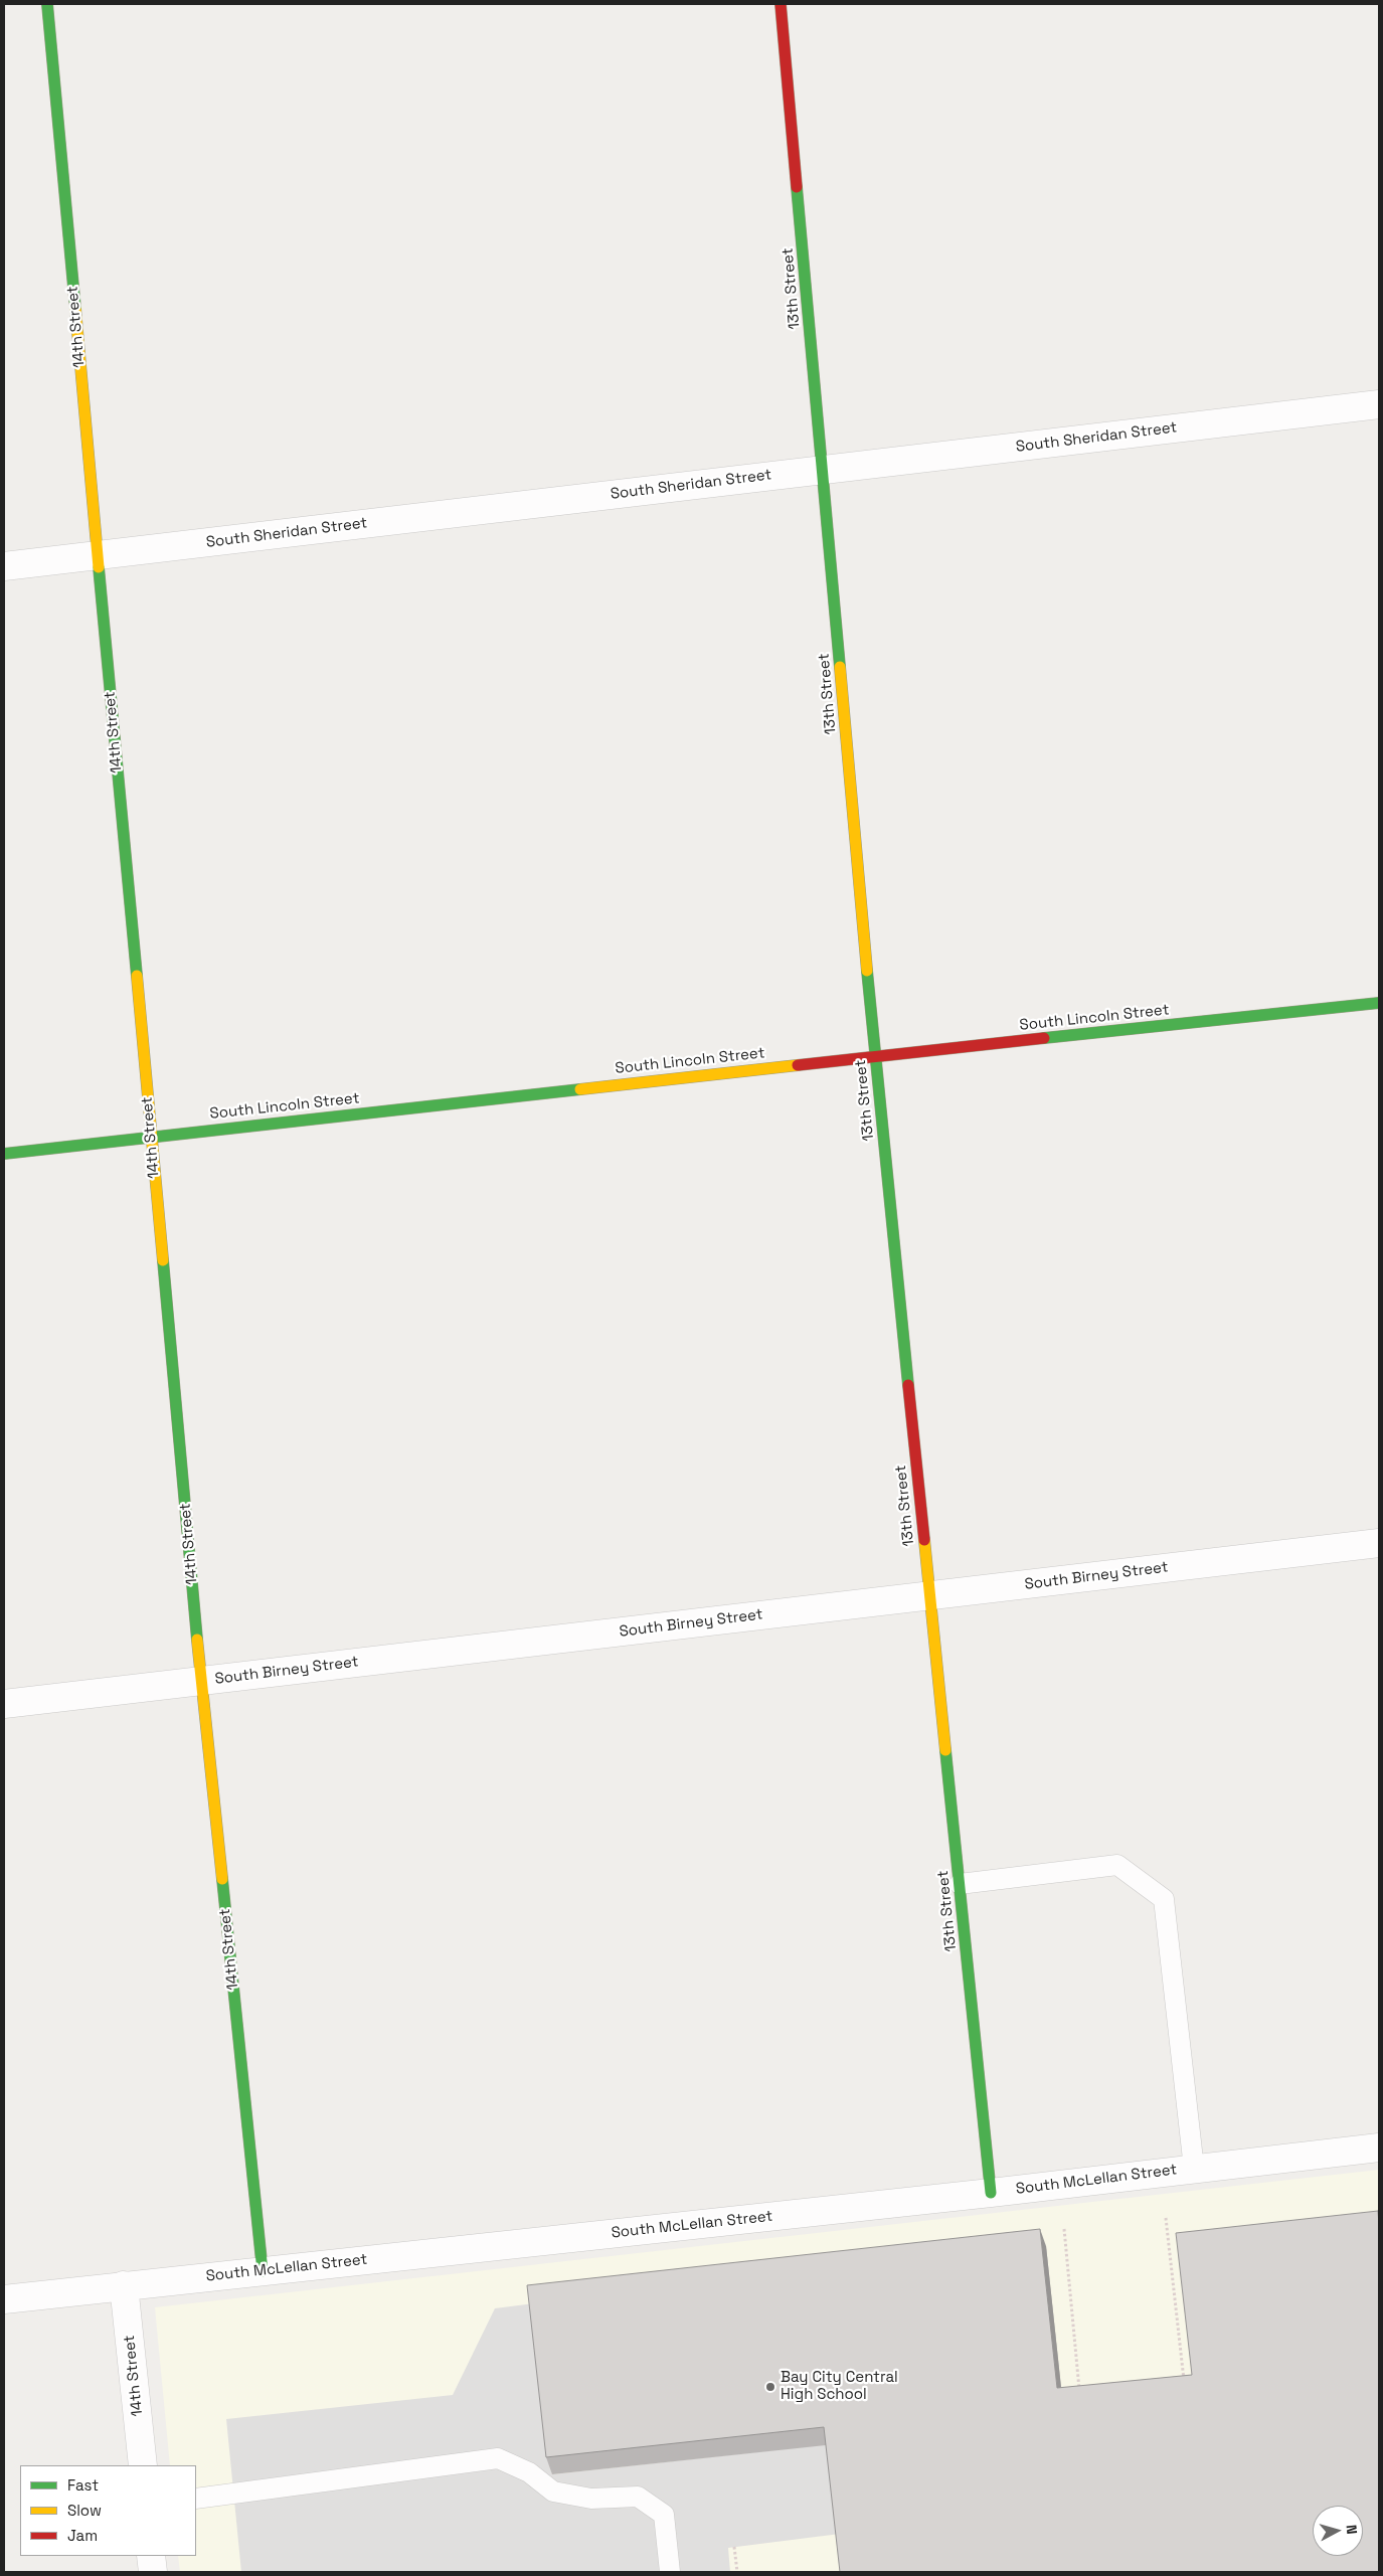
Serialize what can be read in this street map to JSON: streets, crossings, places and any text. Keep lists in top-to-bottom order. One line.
{"streets":{"street":["13th Street","14th Street","South Sheridan Street","South Lincoln Street","South Birney Street","South McLellan Street"]},"crossings":[["13th Street","South Sheridan Street"],["13th Street","South Lincoln Street"],["13th Street","South Birney Street"],["13th Street","South McLellan Street"],["14th Street","South Sheridan Street"],["14th Street","South Lincoln Street"],["14th Street","South Birney Street"],["14th Street","South McLellan Street"]],"places":["Bay City Central High School"],"legend":["Fast","Slow","Jam"],"north":"right"}
